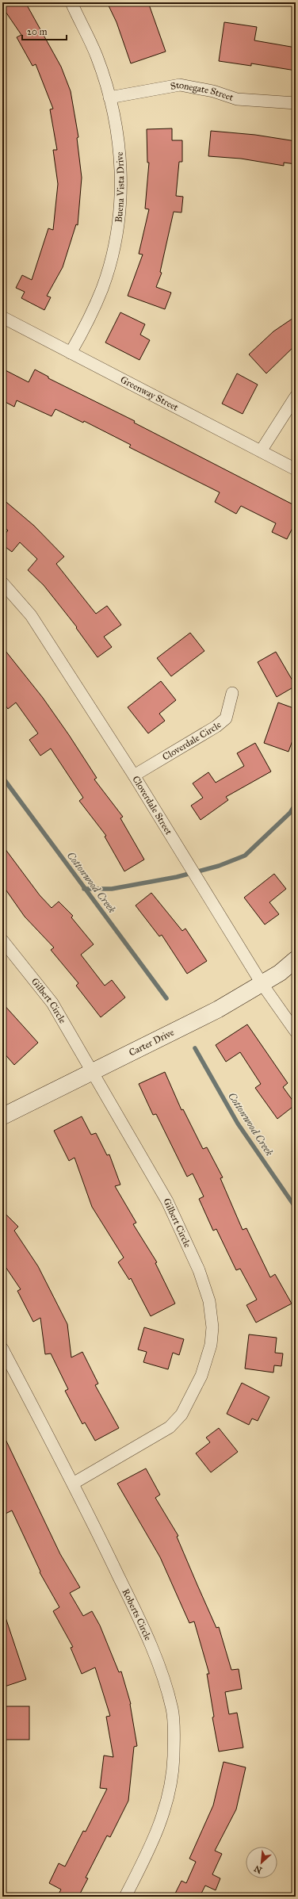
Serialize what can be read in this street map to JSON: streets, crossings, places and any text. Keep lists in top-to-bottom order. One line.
{"streets":{"street":["Stonegate Street","Buena Vista Drive","Greenway Street","Cloverdale Circle","Cloverdale Street","Gilbert Circle","Carter Drive","Roberts Circle"]},"crossings":[["Stonegate Street","Buena Vista Drive"],["Buena Vista Drive","Greenway Street"],["Cloverdale Circle","Cloverdale Street"],["Cloverdale Street","Carter Drive"],["Gilbert Circle","Carter Drive"],["Gilbert Circle","Roberts Circle"]],"water":["Cottonwood Creek"],"scale_bar":"20 m","north":"bottom left"}
